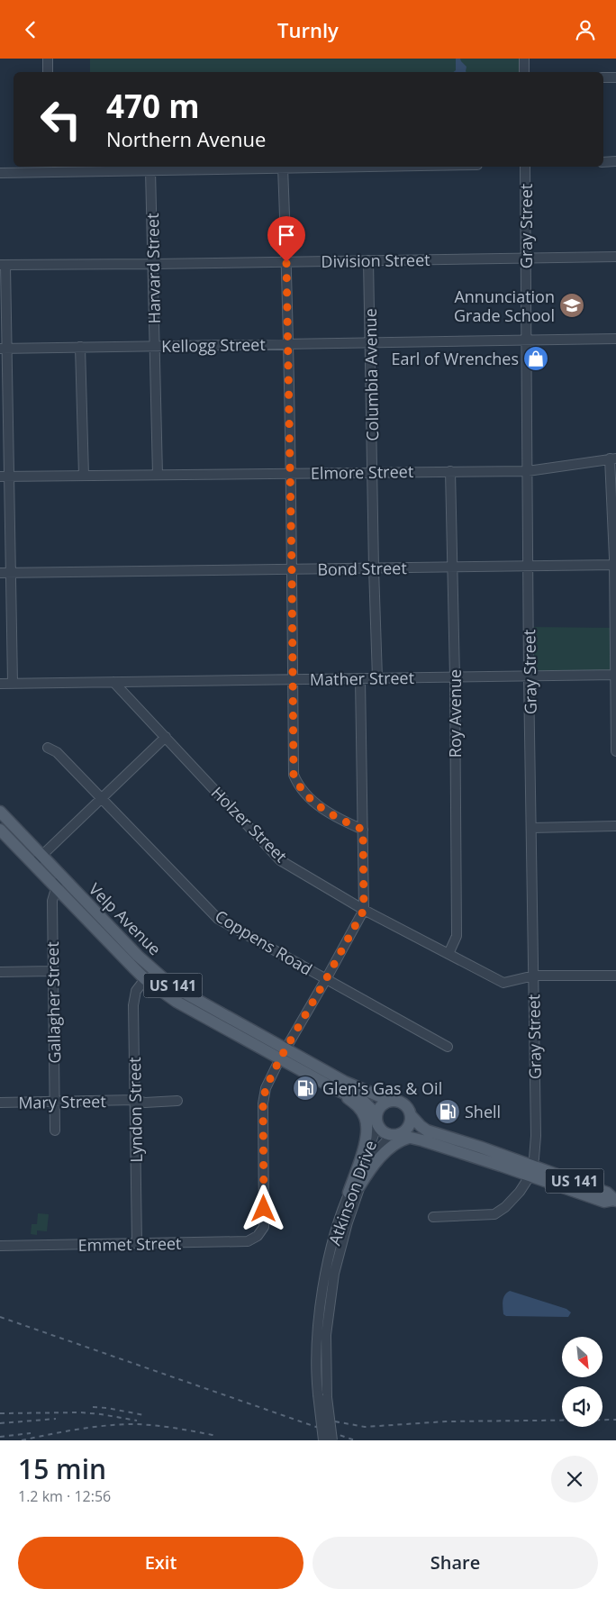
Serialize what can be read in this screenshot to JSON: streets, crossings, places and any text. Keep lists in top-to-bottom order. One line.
{"streets":{"main road":["Velp Avenue","US 141"],"street":["Gray Street","Division Street","Harvard Street","Kellogg Street","Columbia Avenue","Elmore Street","Bond Street","Mather Street","Roy Avenue","Holzer Street","Coppens Road","Gallagher Street","Mary Street","Lyndon Street","Atkinson Drive","Emmet Street"]},"crossings":[["Gray Street","Division Street"],["Gray Street","Kellogg Street"],["Gray Street","Elmore Street"],["Gray Street","Bond Street"],["Gray Street","Mather Street"],["Gray Street","Holzer Street"],["Gray Street","US 141"],["Division Street","Harvard Street"],["Division Street","Columbia Avenue"],["Harvard Street","Kellogg Street"],["Harvard Street","Elmore Street"],["Kellogg Street","Columbia Avenue"],["Columbia Avenue","Elmore Street"],["Columbia Avenue","Bond Street"],["Columbia Avenue","Mather Street"],["Elmore Street","Roy Avenue"],["Bond Street","Roy Avenue"],["Mather Street","Roy Avenue"],["Mather Street","Holzer Street"],["Roy Avenue","Holzer Street"],["Velp Avenue","US 141"],["Velp Avenue","Gallagher Street"],["Velp Avenue","Lyndon Street"],["Velp Avenue","Atkinson Drive"],["Velp Avenue","Emmet Street"],["US 141","Atkinson Drive"],["Gallagher Street","Mary Street"],["Mary Street","Lyndon Street"],["Lyndon Street","Emmet Street"]],"places":{"school or university":["Annunciation Grade School"],"shop":["Earl of Wrenches"],"fuel station":["Glen's Gas & Oil","Shell"]},"north":"bottom right","page":{"header":"Turnly","turn":["470 m","Northern Avenue"],"heading":["15 min","1.2 km · 12:56"],"buttons":["Exit","Share"]}}
